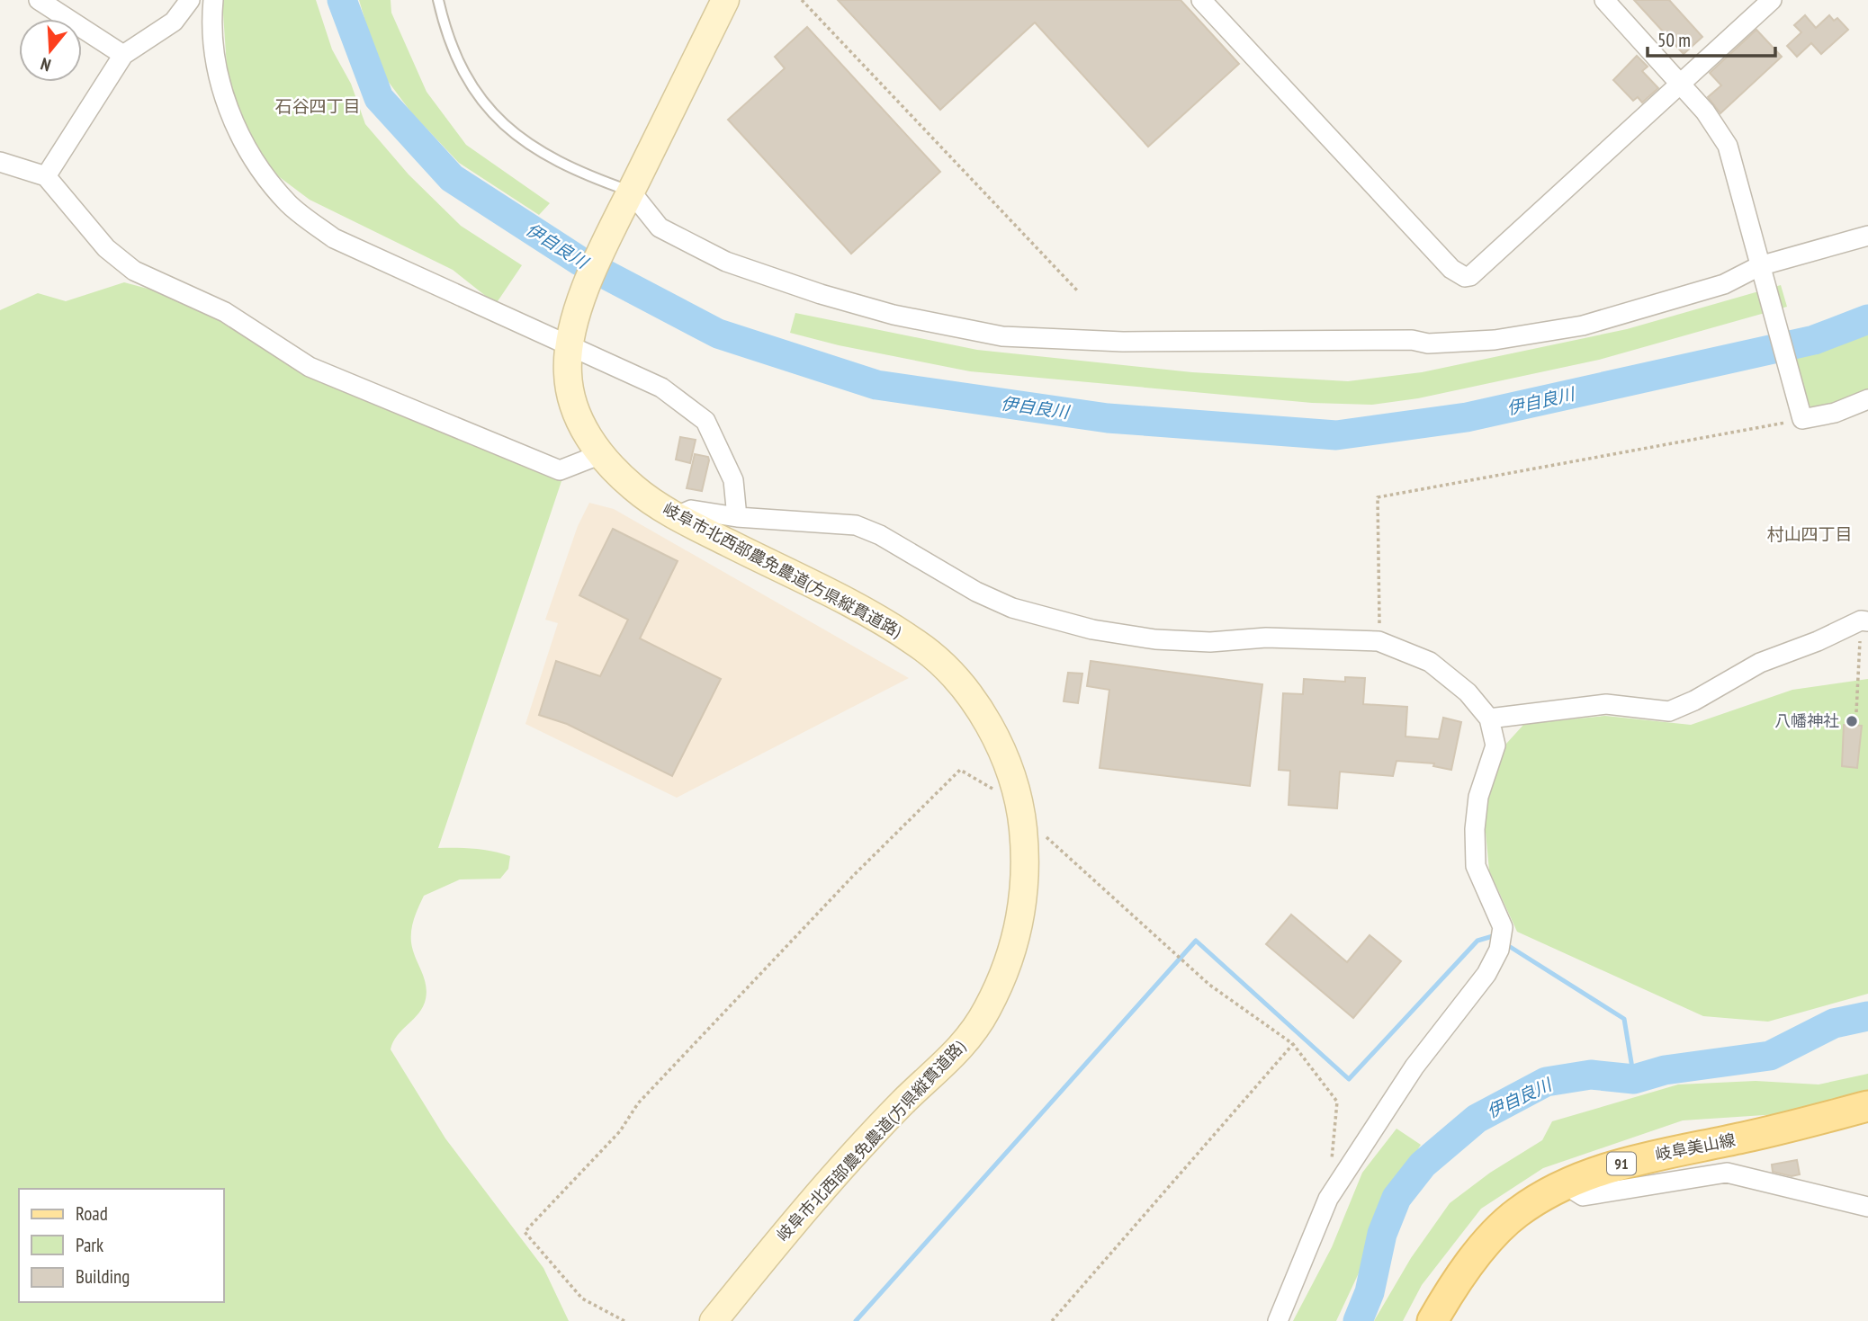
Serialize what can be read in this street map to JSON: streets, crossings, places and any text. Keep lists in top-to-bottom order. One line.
{"streets":{"main road":["岐阜美山線","91"],"street":["岐阜市北西部農免農道(方県縦貫道路)"]},"districts":["石谷四丁目","村山四丁目"],"water":["伊自良川"],"places":["八幡神社"],"legend":["Road","Park","Building"],"scale_bar":"50 m","north":"bottom"}
